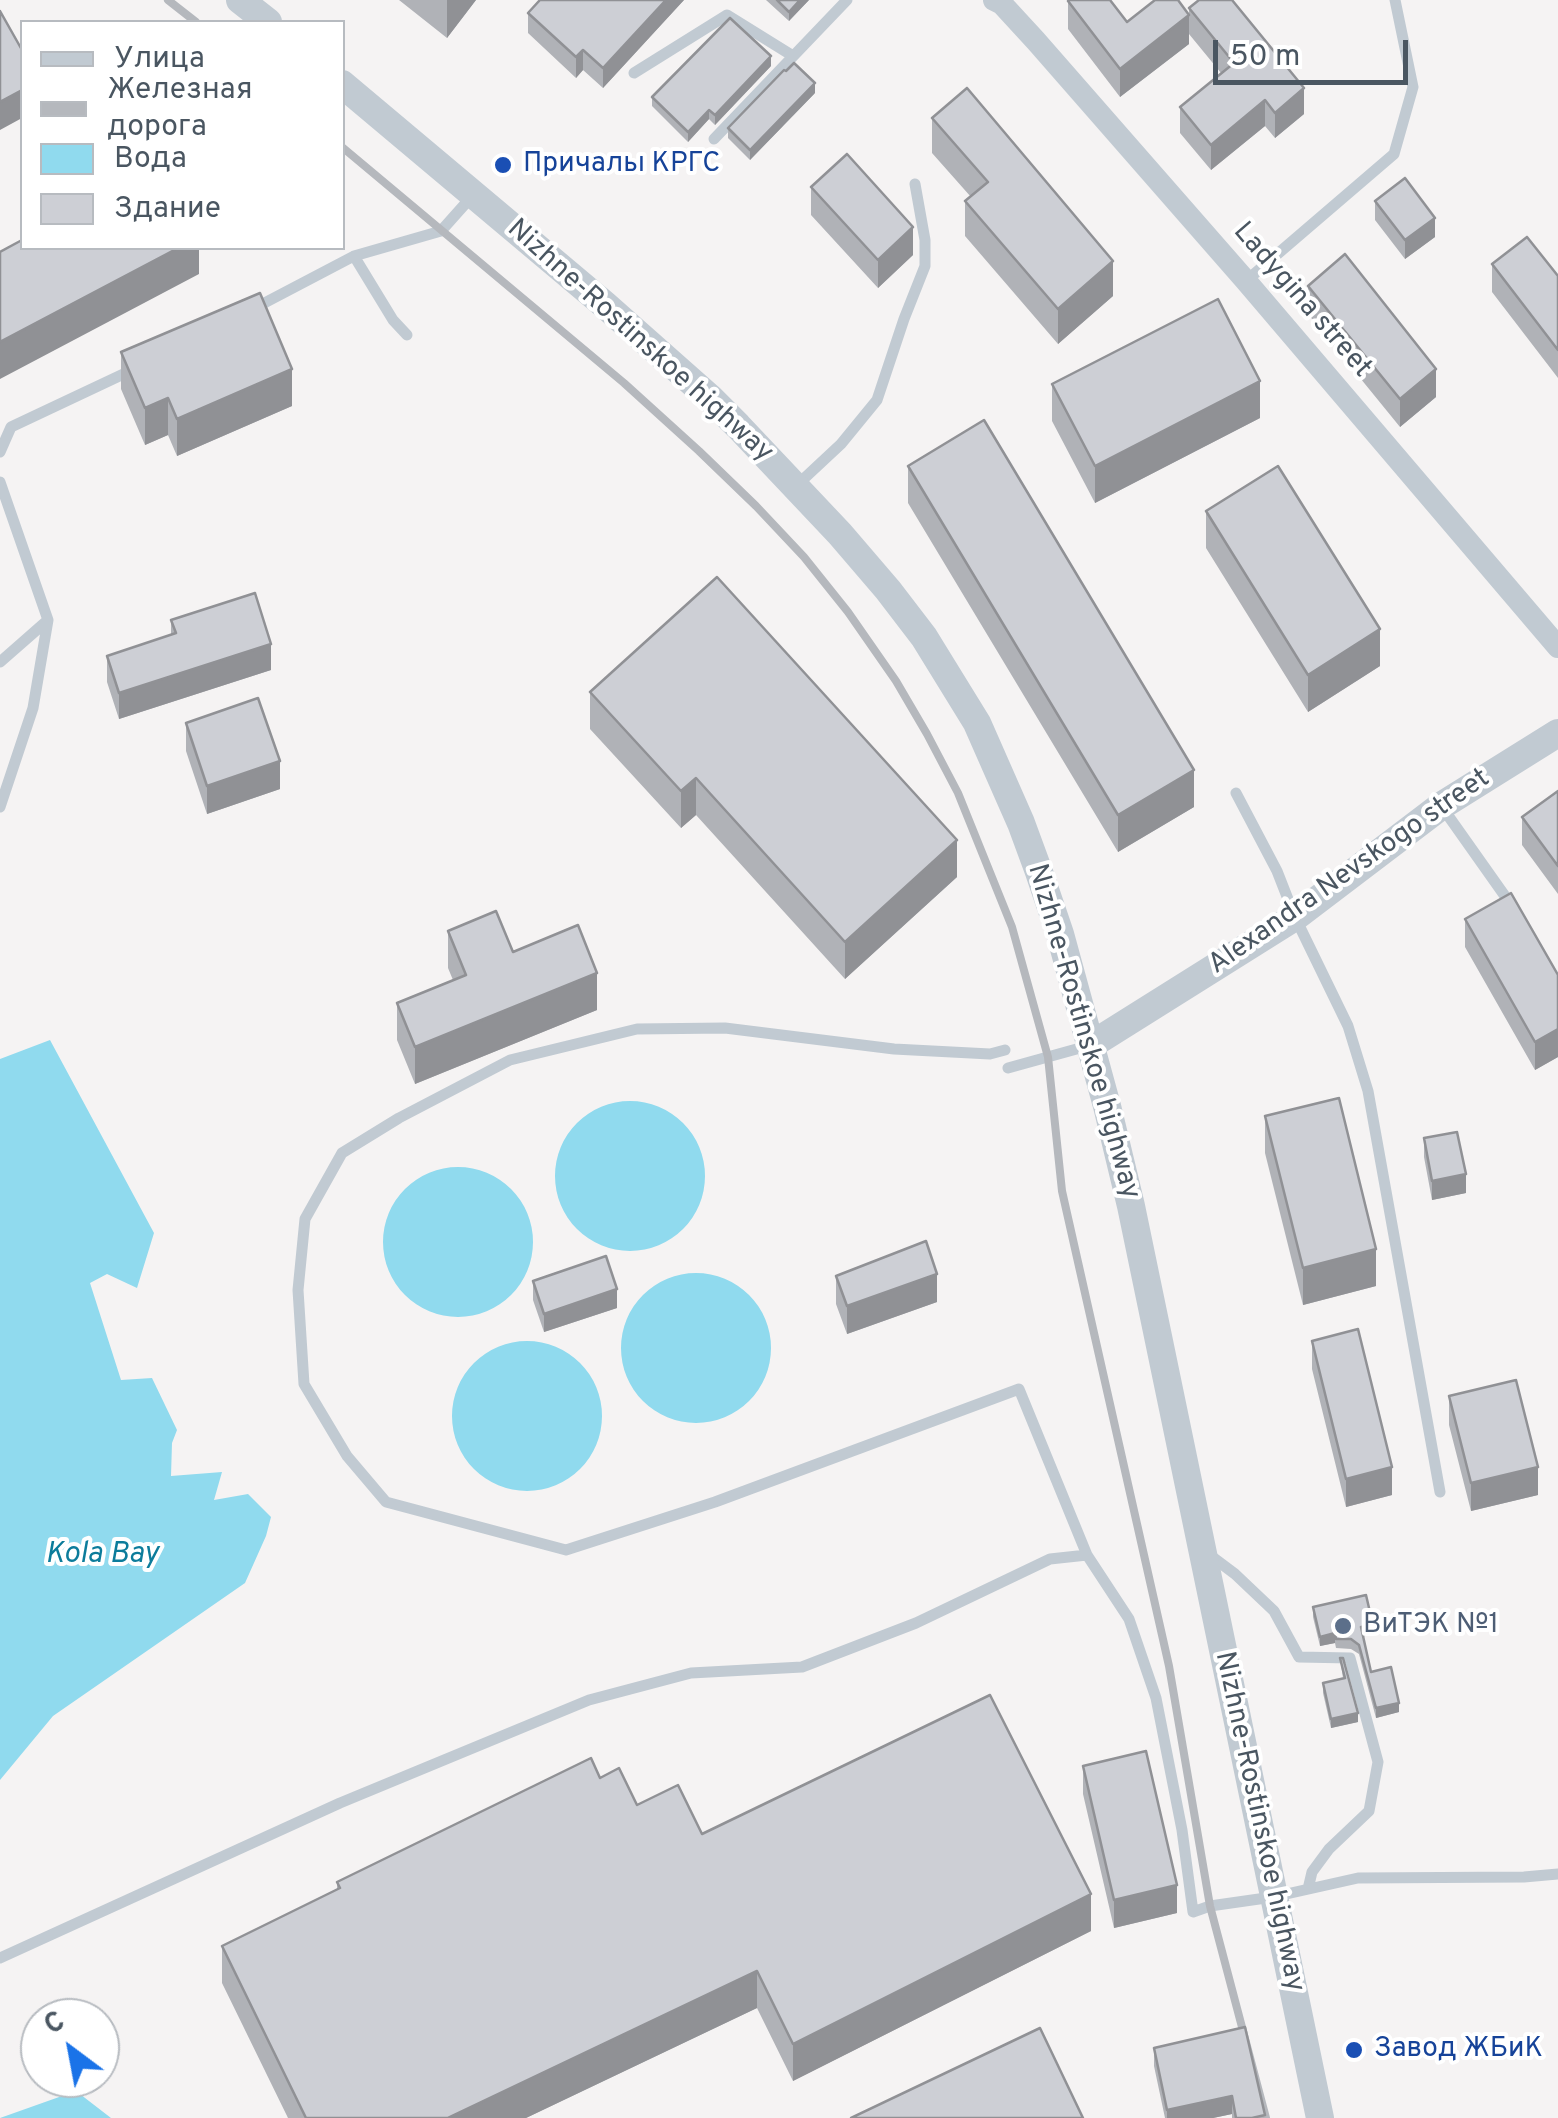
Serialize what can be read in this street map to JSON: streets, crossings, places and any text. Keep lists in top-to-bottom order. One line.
{"streets":{"street":["Ladygina street","Nizhne-Rostinskoe highway","Alexandra Nevskogo street"]},"crossings":[["Nizhne-Rostinskoe highway","Alexandra Nevskogo street"]],"water":["Kola Bay"],"places":["Причалы КРГС","ВиТЭК №1","Завод ЖБиК"],"legend":["Улица","Железная дорога","Вода","Здание"],"scale_bar":"50 m","north":"top left"}
